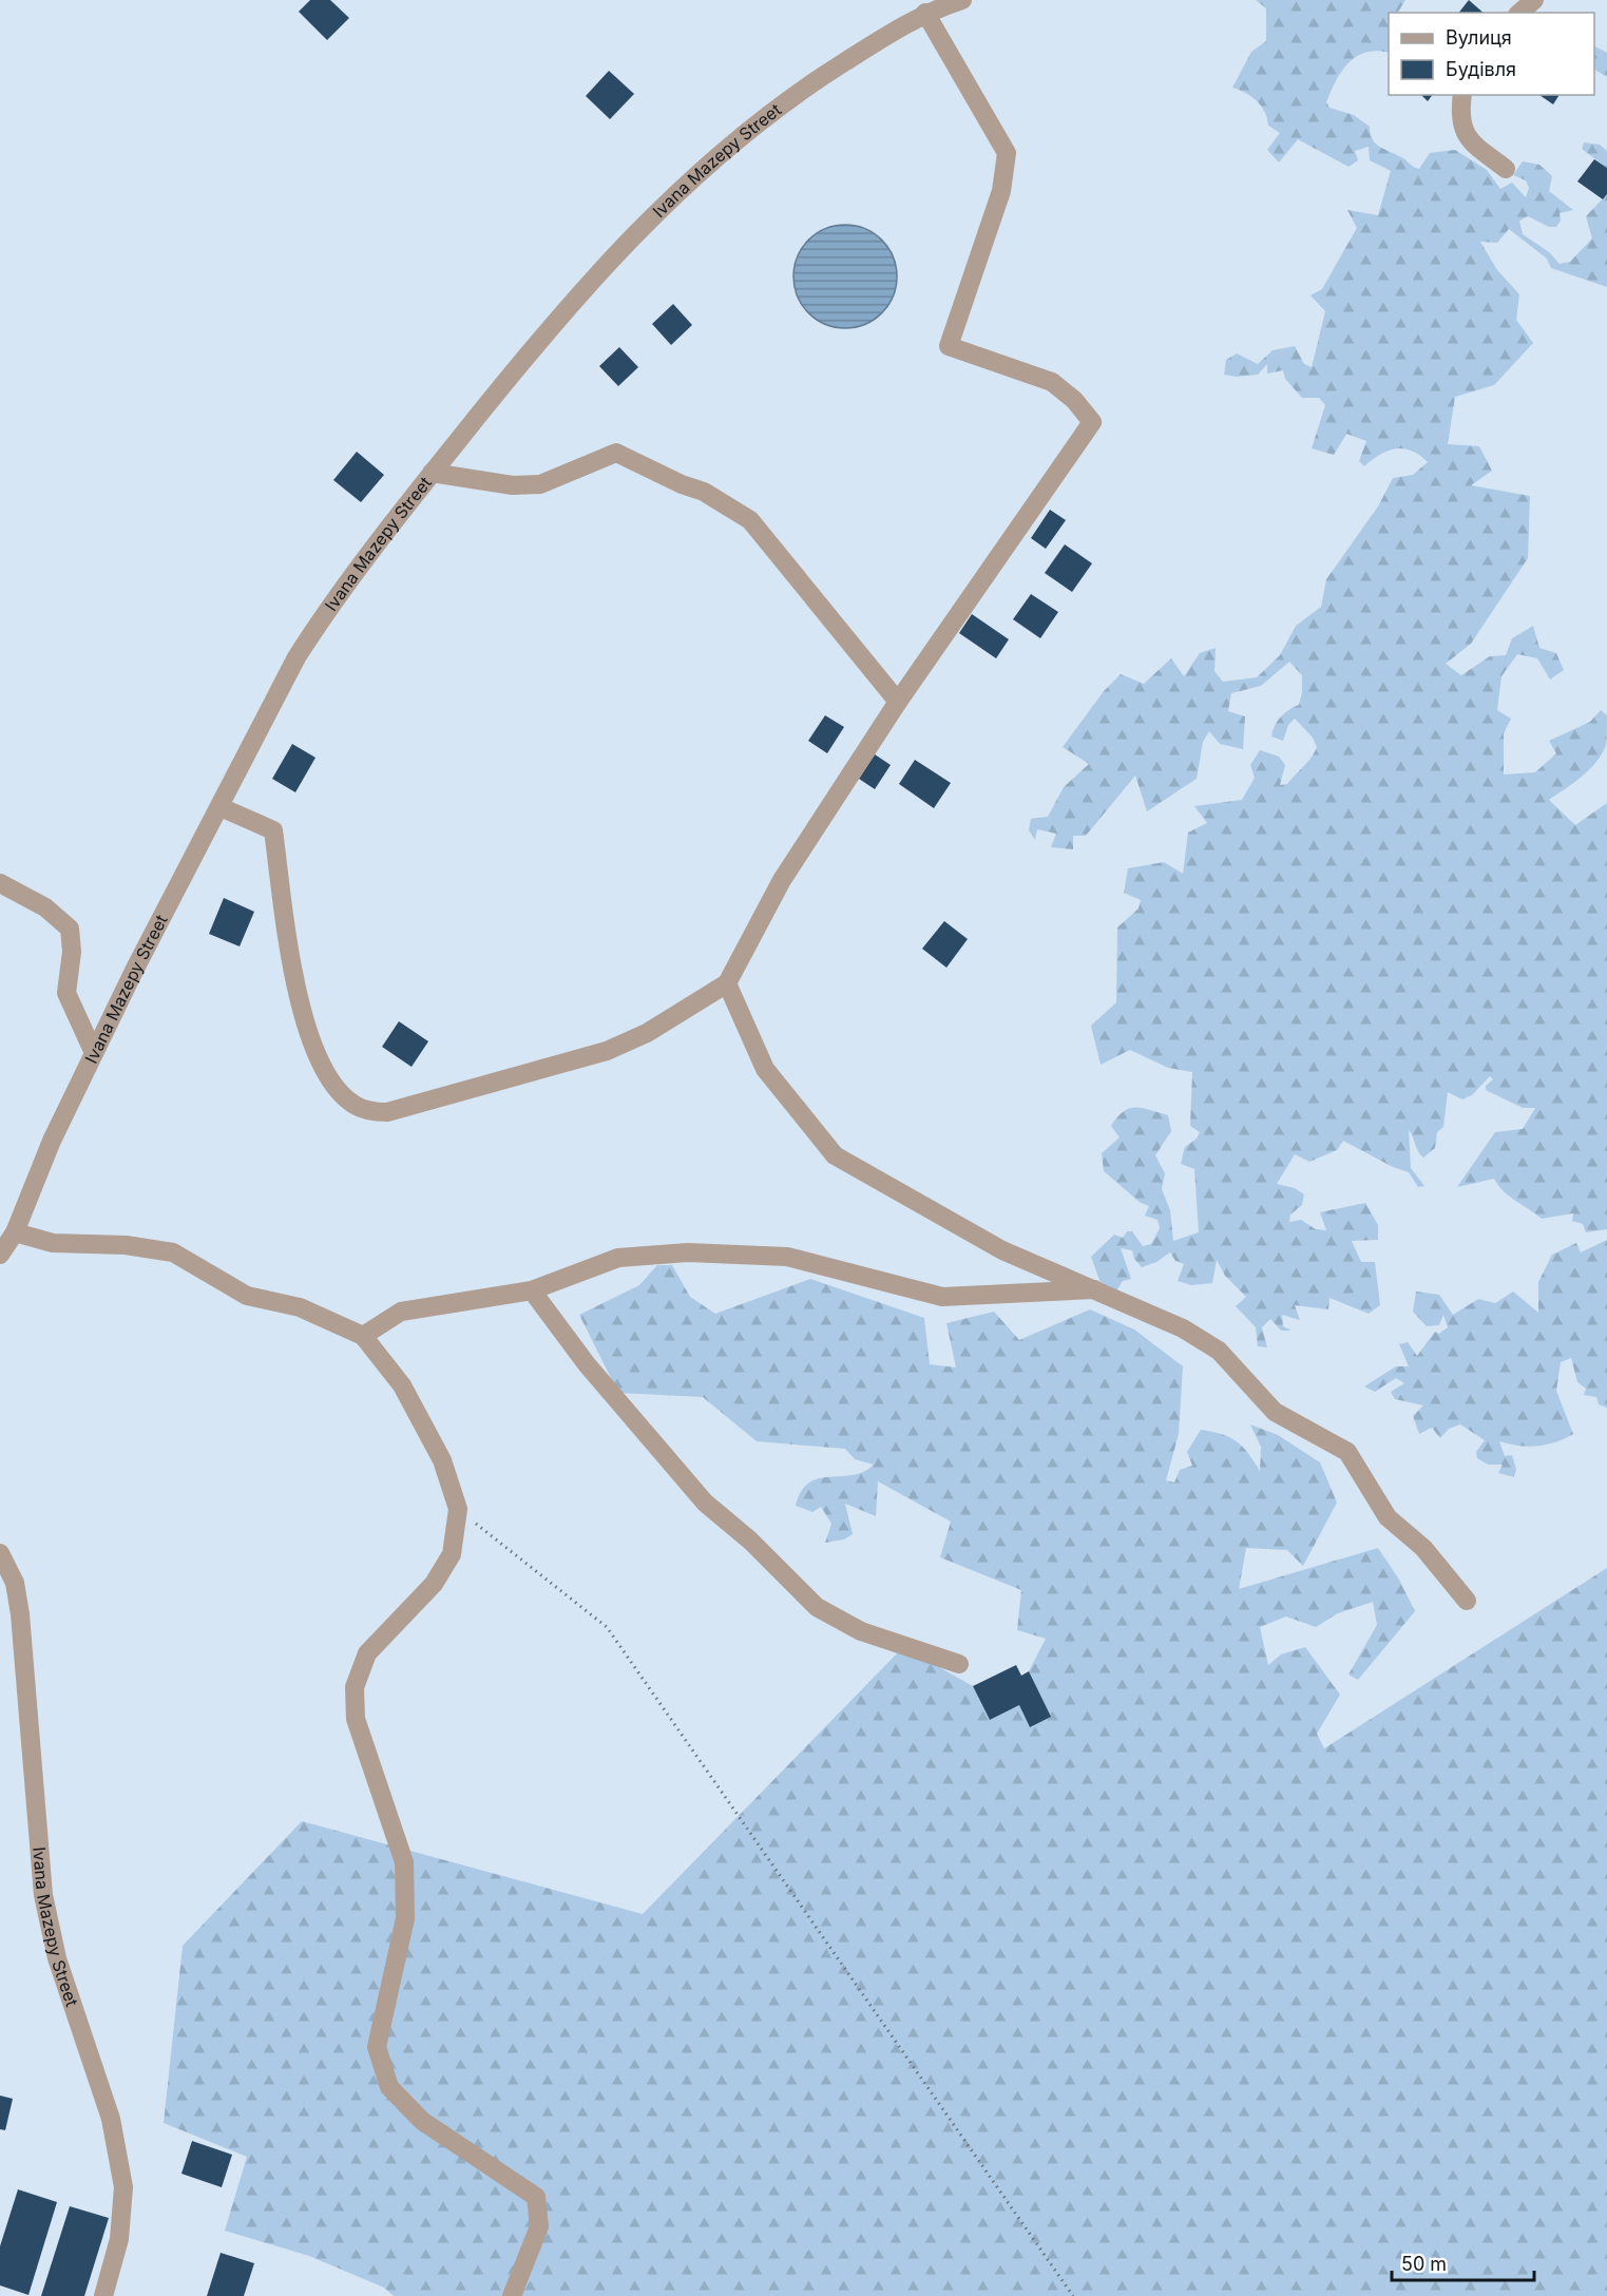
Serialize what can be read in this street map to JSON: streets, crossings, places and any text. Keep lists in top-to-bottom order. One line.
{"streets":{"street":["Ivana Mazepy Street"]},"legend":["Вулиця","Будівля"],"scale_bar":"50 m"}
